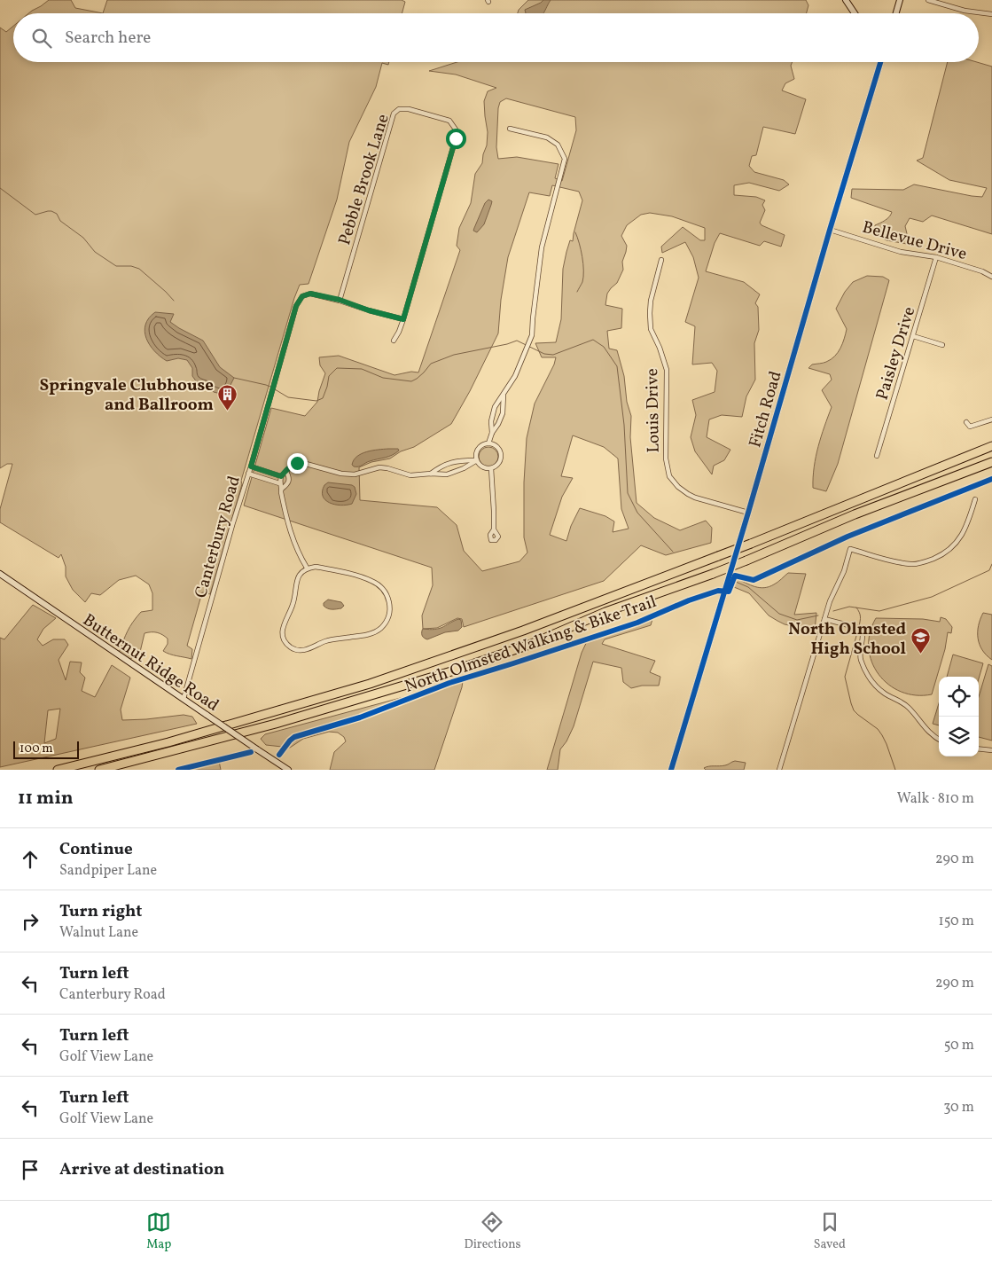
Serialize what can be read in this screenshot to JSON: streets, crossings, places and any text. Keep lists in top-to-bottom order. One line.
{"streets":{"street":["Pebble Brook Lane","Bellevue Drive","Paisley Drive","Fitch Road","Louis Drive","Canterbury Road","Butternut Ridge Road"],"cycle path":["North Olmsted Walking & Bike Trail"]},"crossings":[["Pebble Brook Lane","Canterbury Road"],["Bellevue Drive","Paisley Drive"],["Bellevue Drive","Fitch Road"],["Fitch Road","Louis Drive"],["Canterbury Road","Butternut Ridge Road"]],"places":{"building":["Springvale Clubhouse and Ballroom"],"school or university":["North Olmsted High School"]},"scale_bar":"100 m","page":{"search":"Search here","scale":"100 m","heading":["11 min","Walk · 810 m"],"list":[["Continue","Sandpiper Lane","290 m"],["Turn right","Walnut Lane","150 m"],["Turn left","Canterbury Road","290 m"],["Turn left","Golf View Lane","50 m"],["Turn left","Golf View Lane","30 m"],"Arrive at destination"],"nav":["Map","Directions","Saved"]}}
